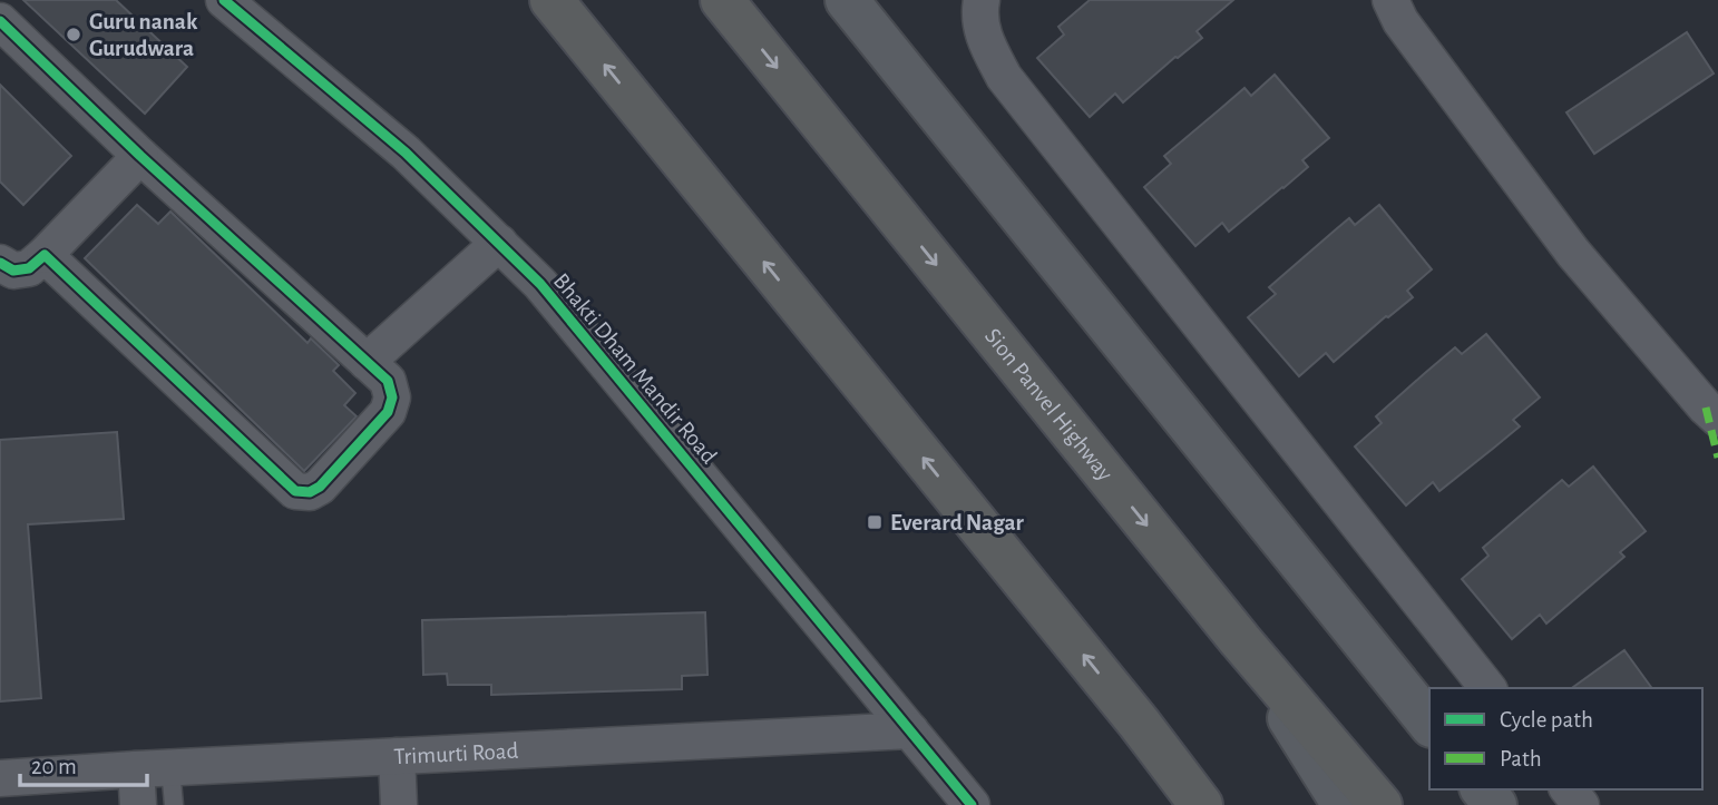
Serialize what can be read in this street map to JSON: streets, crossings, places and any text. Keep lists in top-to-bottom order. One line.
{"streets":{"highway":["Sion Panvel Highway"],"street":["Bhakti Dham Mandir Road","Trimurti Road"]},"crossings":[["Bhakti Dham Mandir Road","Trimurti Road"]],"places":{"other":["Guru nanak Gurudwara"],"transit":["Everard Nagar"]},"legend":["Cycle path","Path"],"scale_bar":"20 m"}
